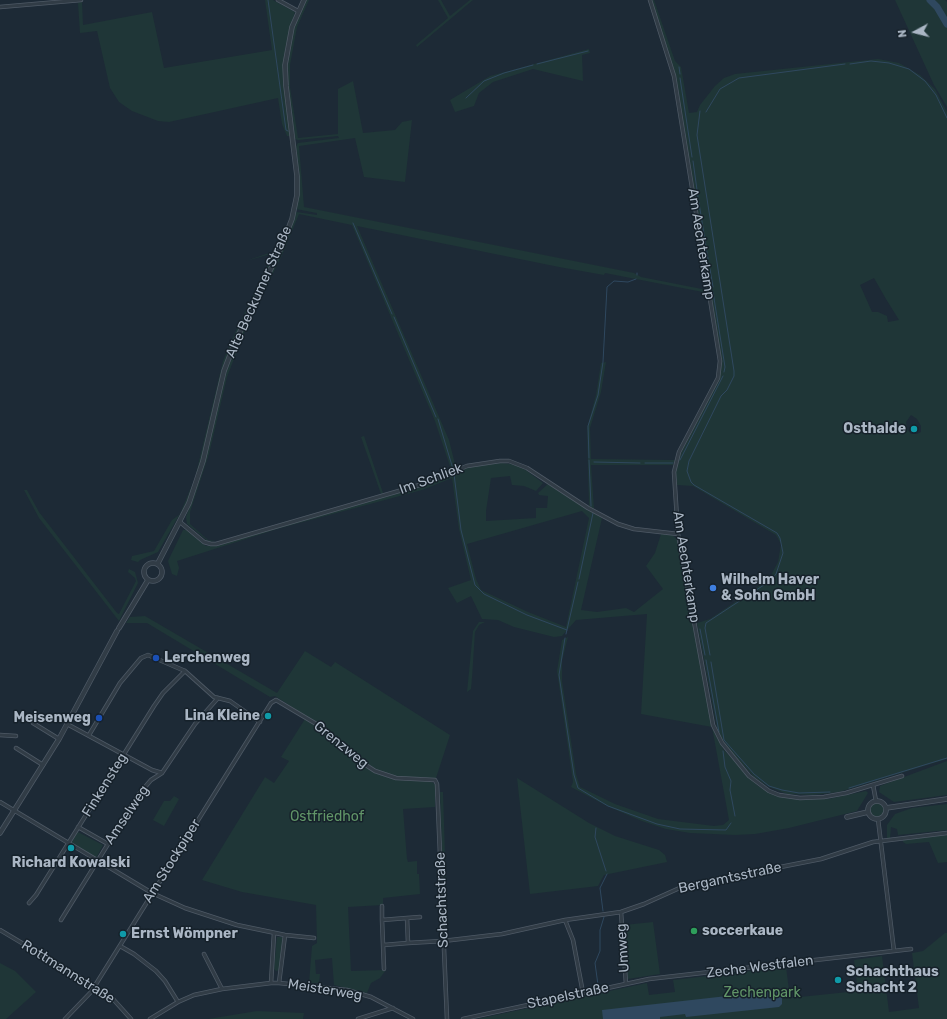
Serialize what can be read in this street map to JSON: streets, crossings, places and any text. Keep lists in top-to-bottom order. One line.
{"streets":{"street":["Am Aechterkamp","Alte Beckumer Straße","Im Schliek","Grenzweg","Finkensteg","Amselweg","Am Stockpiper","Bergamtsstraße","Schachtstraße","Umweg","Zeche Westfalen","Rottmannstraße","Meisterweg","Stapelstraße"]},"crossings":[["Am Aechterkamp","Im Schliek"],["Alte Beckumer Straße","Im Schliek"],["Grenzweg","Am Stockpiper"],["Grenzweg","Schachtstraße"],["Am Stockpiper","Rottmannstraße"],["Bergamtsstraße","Schachtstraße"],["Bergamtsstraße","Umweg"],["Umweg","Zeche Westfalen"],["Umweg","Stapelstraße"],["Zeche Westfalen","Stapelstraße"]],"parks":["Ostfriedhof","Zechenpark"],"places":["Osthalde","Wilhelm Haver & Sohn GmbH","Lerchenweg","Lina Kleine","Meisenweg","Richard Kowalski","soccerkaue","Ernst Wömpner","Schachthaus Schacht 2"],"north":"left"}
